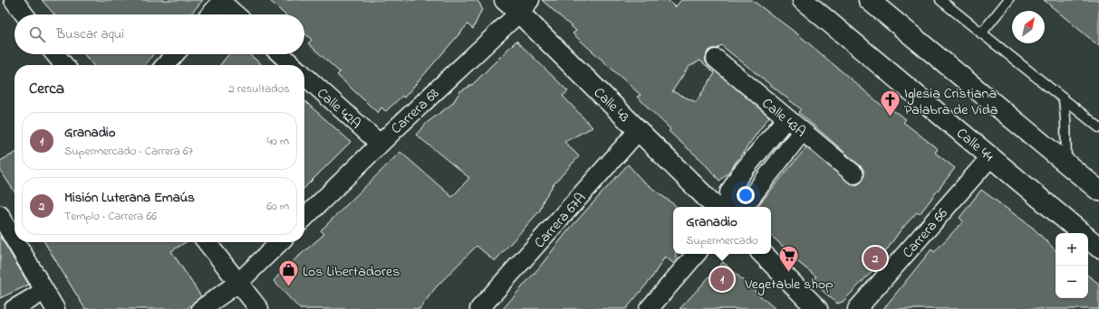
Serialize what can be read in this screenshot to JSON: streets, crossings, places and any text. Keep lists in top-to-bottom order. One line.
{"streets":{"main road":["Calle 43","Calle 44"],"street":["Calle 42A","Carrera 68","Calle 43A","Carrera 67A","Carrera 66"]},"crossings":[["Calle 43","Carrera 68"],["Calle 43","Carrera 67A"],["Calle 42A","Carrera 68"],["Calle 44","Carrera 66"]],"places":{"church":["Iglesia Cristiana Palabra de Vida"],"supermarket":["Vegetable shop"],"shop":["Los Libertadores"]},"north":"top right","page":{"search":"Buscar aquí","heading":["Cerca","2 resultados"],"list":[{"mark":"1","name":"Granadio","note":"Supermercado · Carrera 67","value":"40 m"},{"mark":"2","name":"Misión Luterana Emaús","note":"Templo · Carrera 66","value":"60 m"}],"popup":["Granadio","Supermercado"],"map_buttons":["+","−"],"pins":["2","1"]}}
